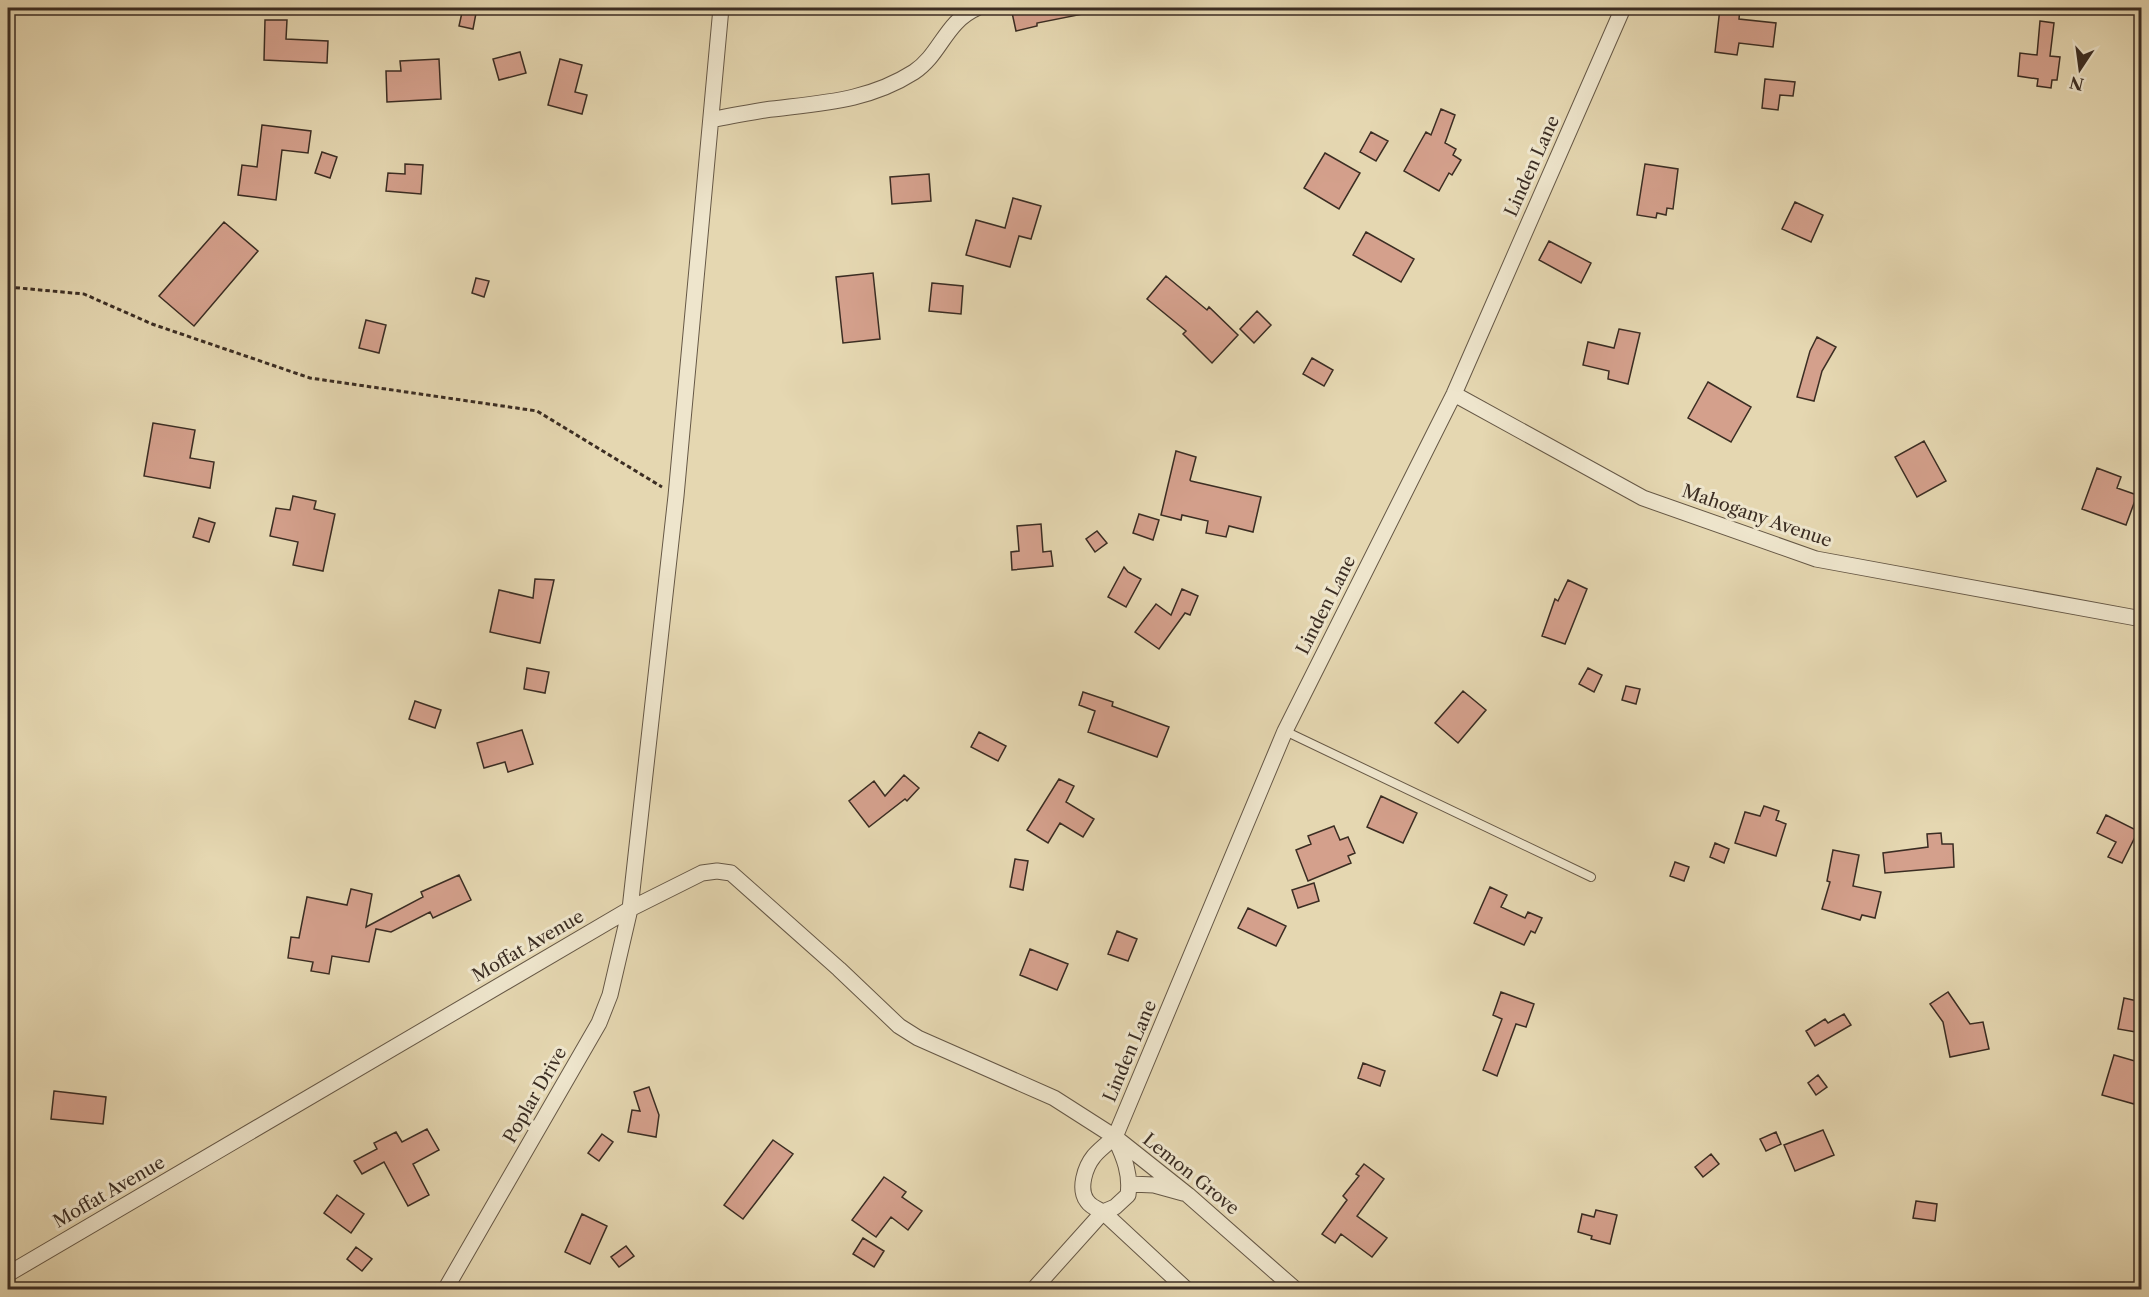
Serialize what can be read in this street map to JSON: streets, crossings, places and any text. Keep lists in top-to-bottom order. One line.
{"streets":{"street":["Linden Lane","Mahogany Avenue","Moffat Avenue","Poplar Drive","Lemon Grove"]},"crossings":[["Linden Lane","Mahogany Avenue"],["Linden Lane","Lemon Grove"],["Moffat Avenue","Poplar Drive"],["Moffat Avenue","Lemon Grove"]],"north":"bottom"}
